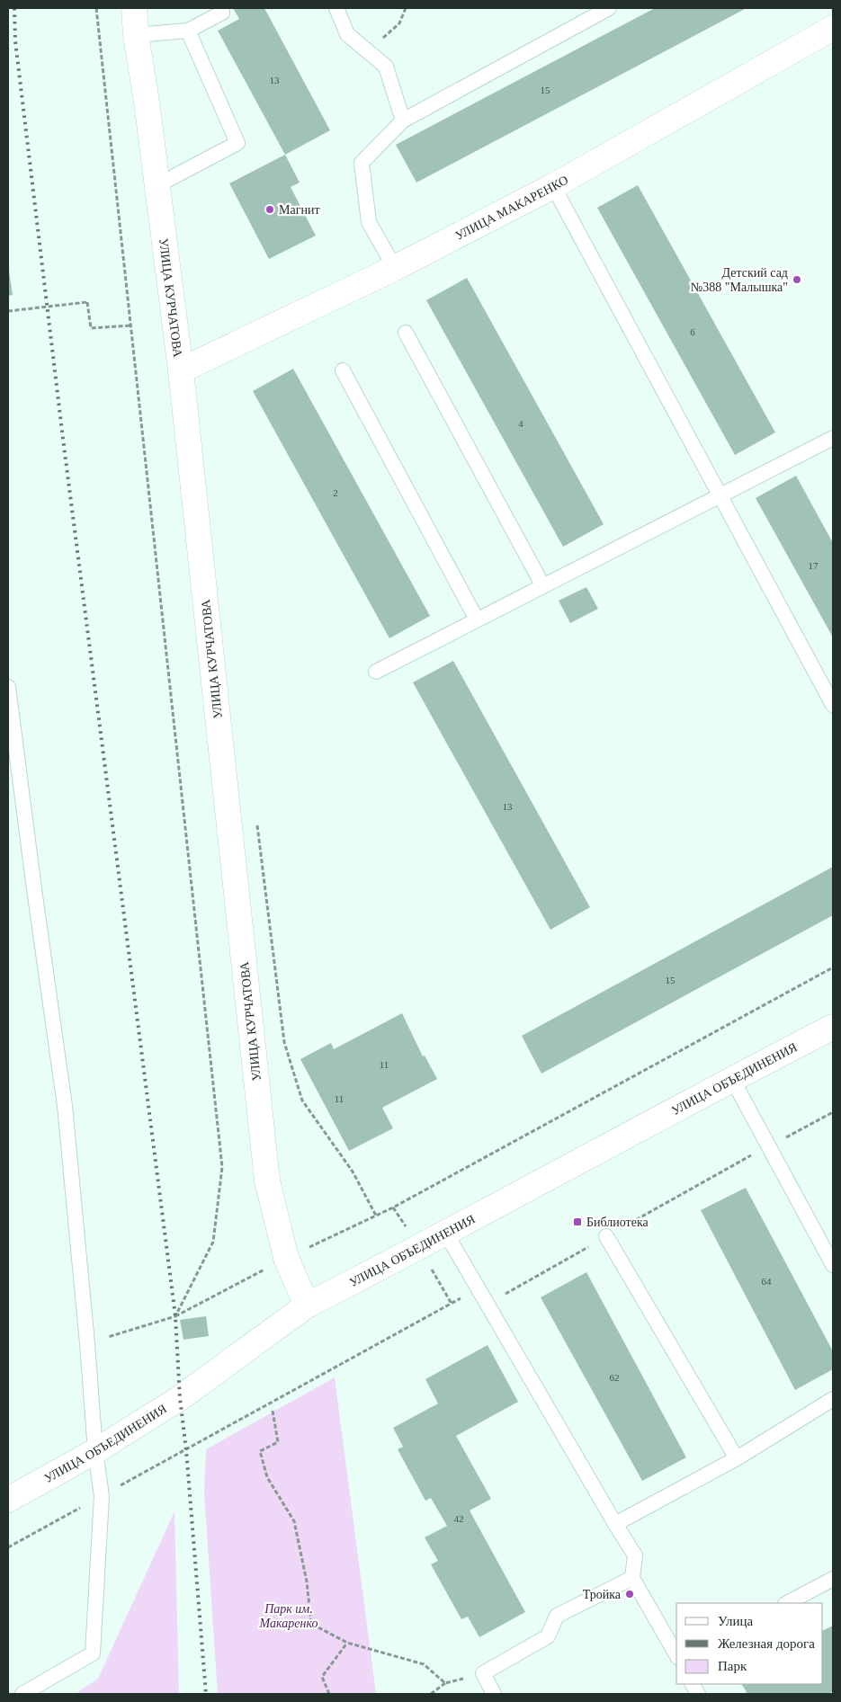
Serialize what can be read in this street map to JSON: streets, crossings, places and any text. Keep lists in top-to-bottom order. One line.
{"streets":{"main road":["УЛИЦА МАКАРЕНКО","УЛИЦА КУРЧАТОВА","УЛИЦА ОБЪЕДИНЕНИЯ"]},"crossings":[["УЛИЦА МАКАРЕНКО","УЛИЦА КУРЧАТОВА"],["УЛИЦА КУРЧАТОВА","УЛИЦА ОБЪЕДИНЕНИЯ"]],"parks":["Парк им. Макаренко"],"places":{"other":["Магнит","Детский сад №388 \"Малышка\"","Тройка"],"transit":["Библиотека"]},"house_numbers":["13","15","6","4","2","17","13","15","11","11","64","62","42"],"legend":["Улица","Железная дорога","Парк"]}
